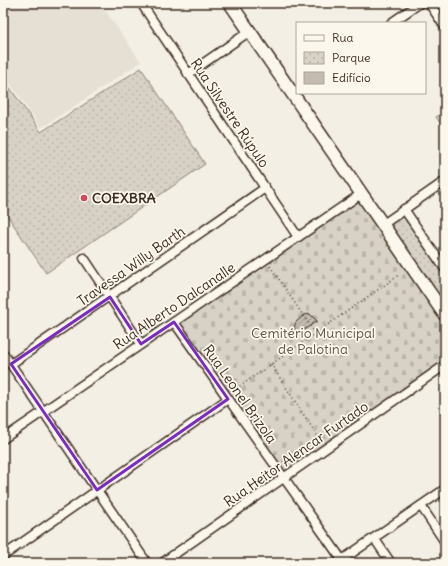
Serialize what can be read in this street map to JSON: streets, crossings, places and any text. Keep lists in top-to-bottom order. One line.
{"streets":{"street":["Rua Silvestre Rúpulo","Travessa Willy Barth","Rua Alberto Dalcanalle","Rua Leonel Brizola","Rua Heitor Alencar Furtado"]},"crossings":[["Rua Silvestre Rúpulo","Travessa Willy Barth"],["Rua Silvestre Rúpulo","Rua Alberto Dalcanalle"],["Rua Alberto Dalcanalle","Rua Leonel Brizola"],["Rua Leonel Brizola","Rua Heitor Alencar Furtado"]],"parks":["Cemitério Municipal de Palotina"],"places":["COEXBRA"],"legend":["Rua","Parque","Edifício"]}
